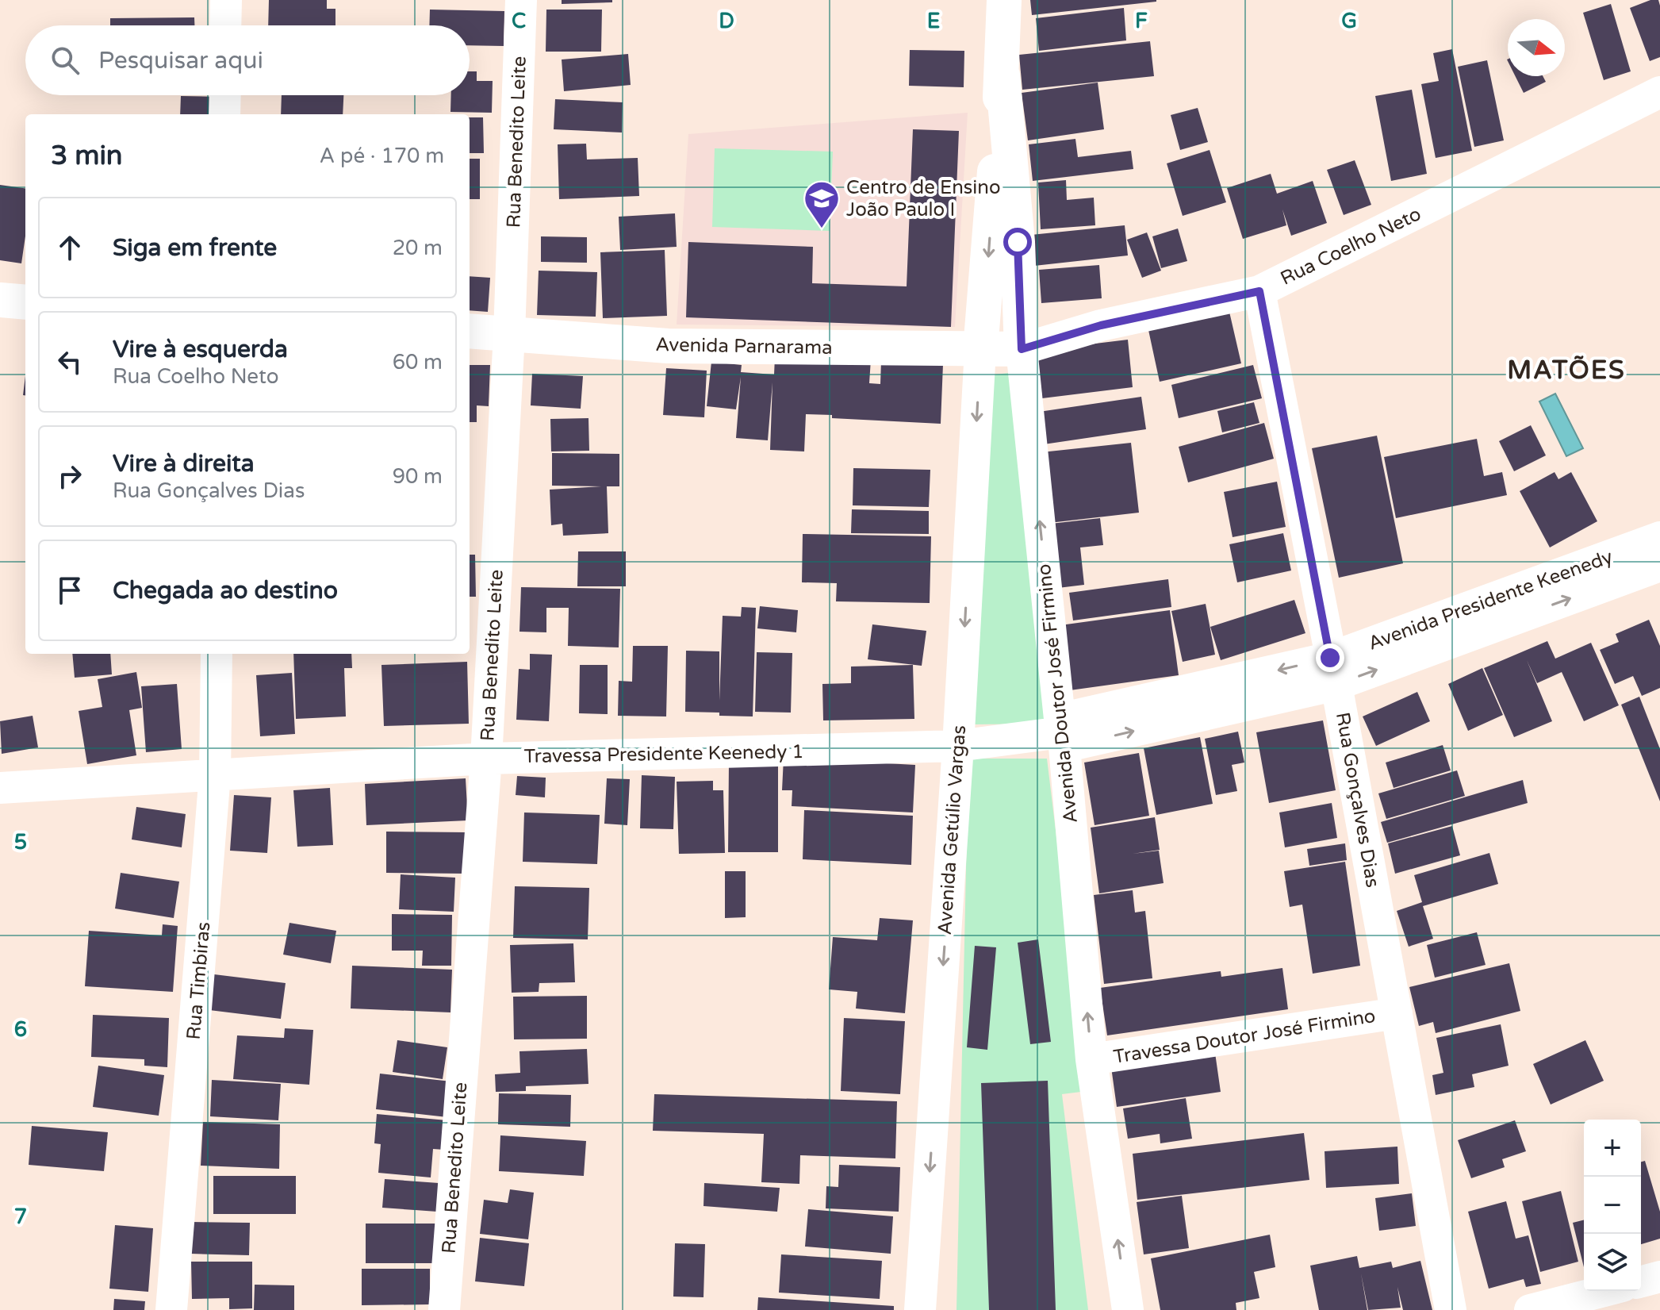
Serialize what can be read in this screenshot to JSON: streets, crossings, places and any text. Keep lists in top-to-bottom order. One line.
{"streets":{"street":["Rua Benedito Leite","Rua Coelho Neto","Avenida Parnarama","Avenida Presidente Keenedy","Avenida Doutor José Firmino","Travessa Presidente Keenedy 1","Rua Gonçalves Dias","Avenida Getúlio Vargas","Rua Timbiras","Travessa Doutor José Firmino"]},"crossings":[["Rua Benedito Leite","Avenida Parnarama"],["Rua Benedito Leite","Travessa Presidente Keenedy 1"],["Rua Coelho Neto","Avenida Parnarama"],["Rua Coelho Neto","Avenida Doutor José Firmino"],["Rua Coelho Neto","Rua Gonçalves Dias"],["Avenida Parnarama","Avenida Doutor José Firmino"],["Avenida Parnarama","Avenida Getúlio Vargas"],["Avenida Presidente Keenedy","Avenida Doutor José Firmino"],["Avenida Presidente Keenedy","Travessa Presidente Keenedy 1"],["Avenida Presidente Keenedy","Rua Gonçalves Dias"],["Avenida Doutor José Firmino","Travessa Presidente Keenedy 1"],["Avenida Doutor José Firmino","Avenida Getúlio Vargas"],["Avenida Doutor José Firmino","Travessa Doutor José Firmino"],["Travessa Presidente Keenedy 1","Avenida Getúlio Vargas"],["Travessa Presidente Keenedy 1","Rua Timbiras"],["Rua Gonçalves Dias","Travessa Doutor José Firmino"]],"one_way":["Avenida Getúlio Vargas"],"districts":["MATÕES"],"places":{"school or university":["Centro de Ensino João Paulo I"]},"north":"right","page":{"search":"Pesquisar aqui","heading":["3 min","A pé · 170 m"],"list":[["Siga em frente","20 m"],["Vire à esquerda","Rua Coelho Neto","60 m"],["Vire à direita","Rua Gonçalves Dias","90 m"],"Chegada ao destino"],"map_buttons":["+","−"]},"grid":{"columns":["C","D","E","F","G"],"rows":["5","6","7"]}}
